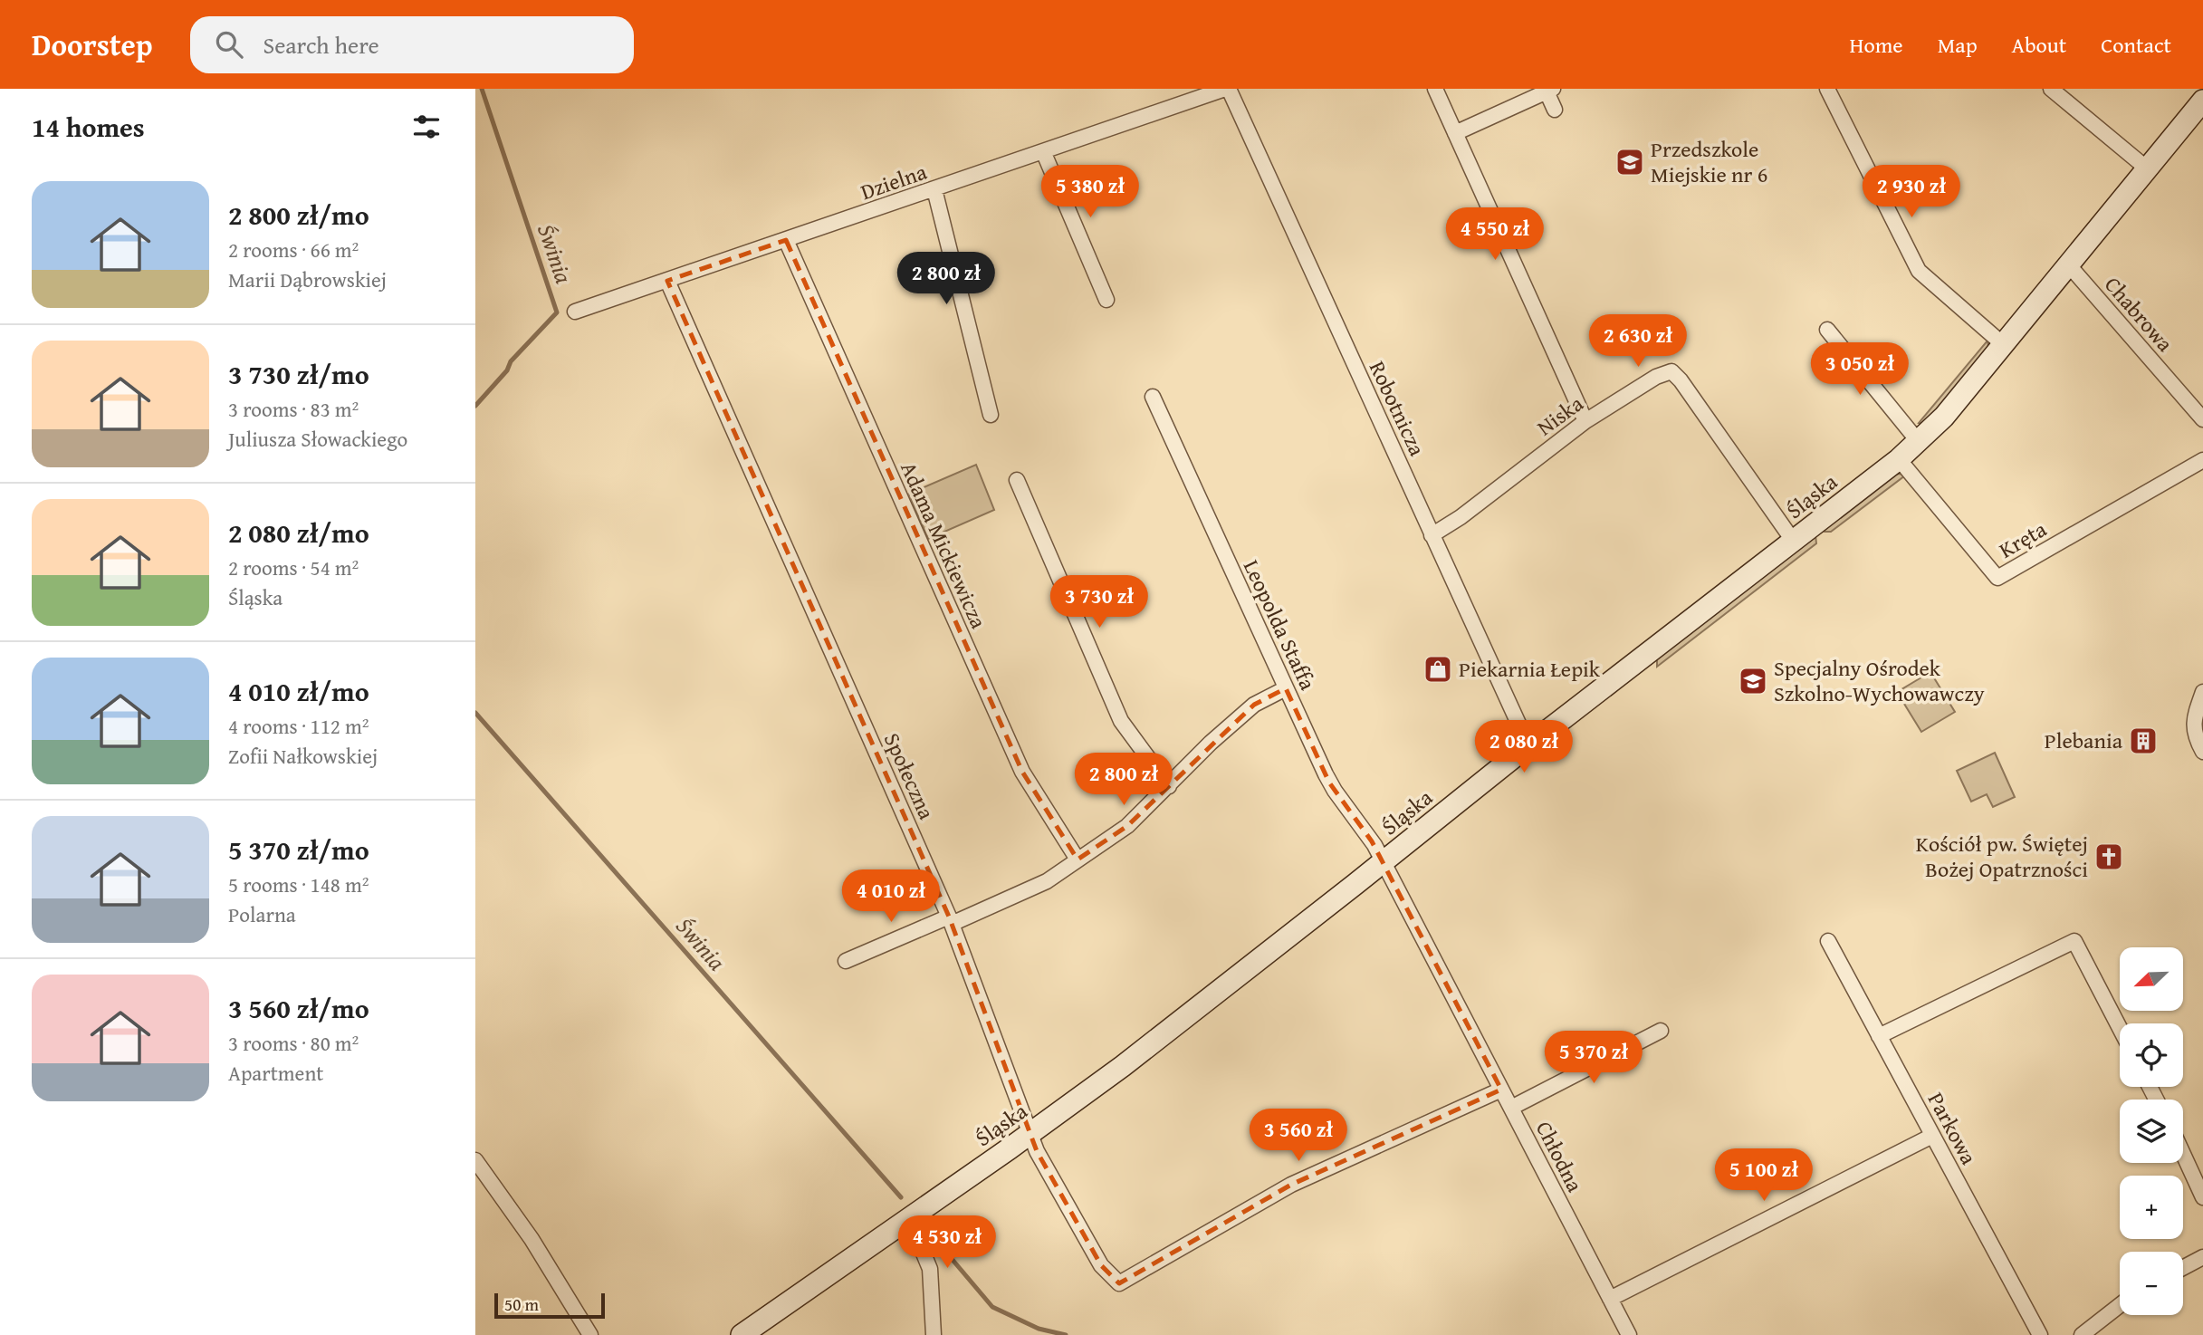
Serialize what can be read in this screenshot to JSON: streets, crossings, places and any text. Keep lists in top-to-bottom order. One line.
{"streets":{"street":["Dzielna","Chabrowa","Robotnicza","Niska","Śląska","Kręta","Adama Mickiewicza","Leopolda Staffa","Społeczna","Parkowa","Chłodna"]},"crossings":[["Dzielna","Robotnicza"],["Dzielna","Adama Mickiewicza"],["Dzielna","Społeczna"],["Chabrowa","Śląska"],["Robotnicza","Niska"],["Robotnicza","Śląska"],["Niska","Śląska"],["Śląska","Kręta"],["Śląska","Leopolda Staffa"],["Śląska","Społeczna"],["Śląska","Chłodna"],["Leopolda Staffa","Chłodna"],["Społeczna","Chłodna"]],"water":["Świnia"],"places":{"school or university":["Przedszkole Miejskie nr 6","Specjalny Ośrodek Szkolno-Wychowawczy"],"shop":["Piekarnia Łepik"],"building":["Plebania"],"church":["Kościół pw. Świętej Bożej Opatrzności"]},"scale_bar":"50 m","north":"bottom left","page":{"header":"Doorstep","search":"Search here","nav":["Home","Map","About","Contact"],"heading":"14 homes","list":[{"name":"2 800 zł/mo","note":"2 rooms · 66 m² · Marii Dąbrowskiej"},{"name":"3 730 zł/mo","note":"3 rooms · 83 m² · Juliusza Słowackiego"},{"name":"2 080 zł/mo","note":"2 rooms · 54 m² · Śląska"},{"name":"4 010 zł/mo","note":"4 rooms · 112 m² · Zofii Nałkowskiej"},{"name":"5 370 zł/mo","note":"5 rooms · 148 m² · Polarna"},{"name":"3 560 zł/mo","note":"3 rooms · 80 m² · Apartment"}],"price":["5 380 zł","2 930 zł","4 550 zł","2 800 zł","2 630 zł","3 050 zł","3 730 zł","2 080 zł","2 800 zł","4 010 zł","5 370 zł","3 560 zł","5 100 zł","4 530 zł"],"map_buttons":["+","−"],"scale":"50 m"}}
